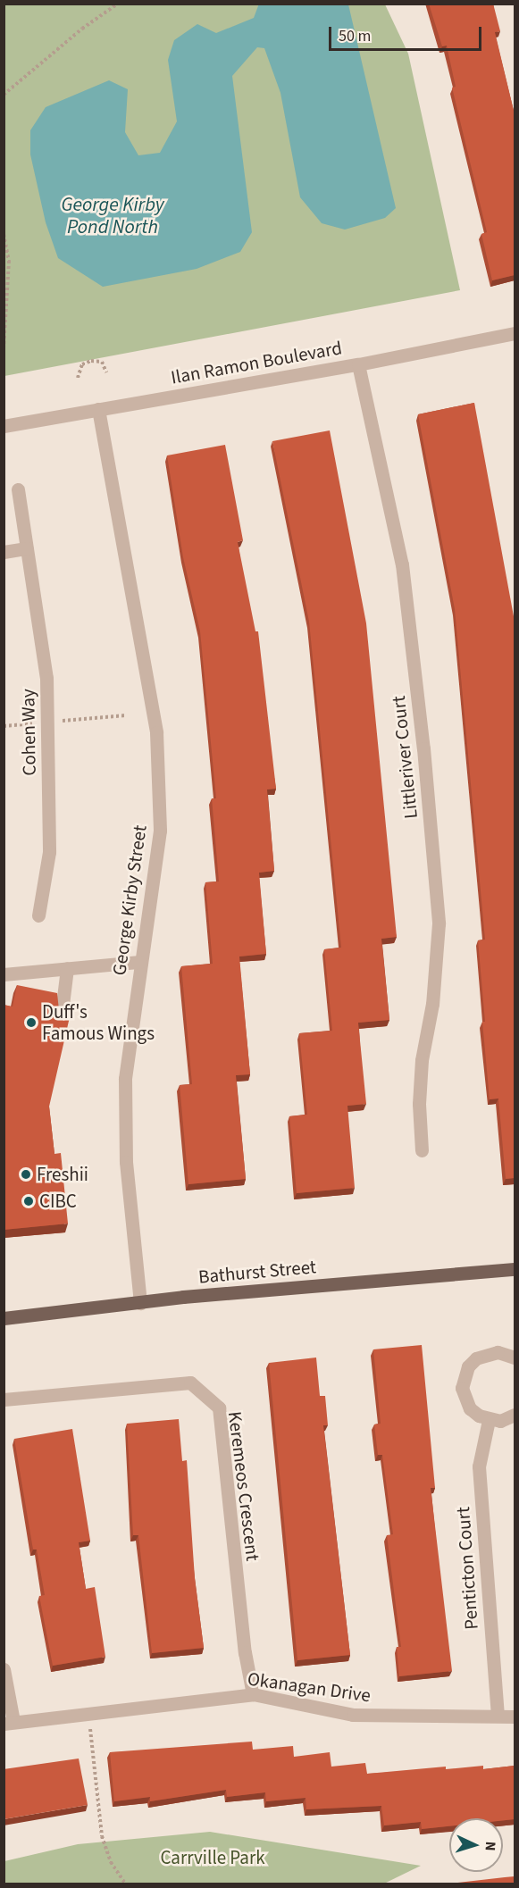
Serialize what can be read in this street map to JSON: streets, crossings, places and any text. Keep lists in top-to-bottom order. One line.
{"streets":{"main road":["Bathurst Street"],"street":["Ilan Ramon Boulevard","Cohen Way","Littleriver Court","George Kirby Street","Keremeos Crescent","Penticton Court","Okanagan Drive"]},"crossings":[["Ilan Ramon Boulevard","Littleriver Court"],["Ilan Ramon Boulevard","George Kirby Street"],["George Kirby Street","Bathurst Street"],["Keremeos Crescent","Okanagan Drive"],["Penticton Court","Okanagan Drive"]],"water":["George Kirby Pond North"],"parks":["Carrville Park"],"places":["Duff's Famous Wings","Freshii","CIBC"],"scale_bar":"50 m","north":"right"}
